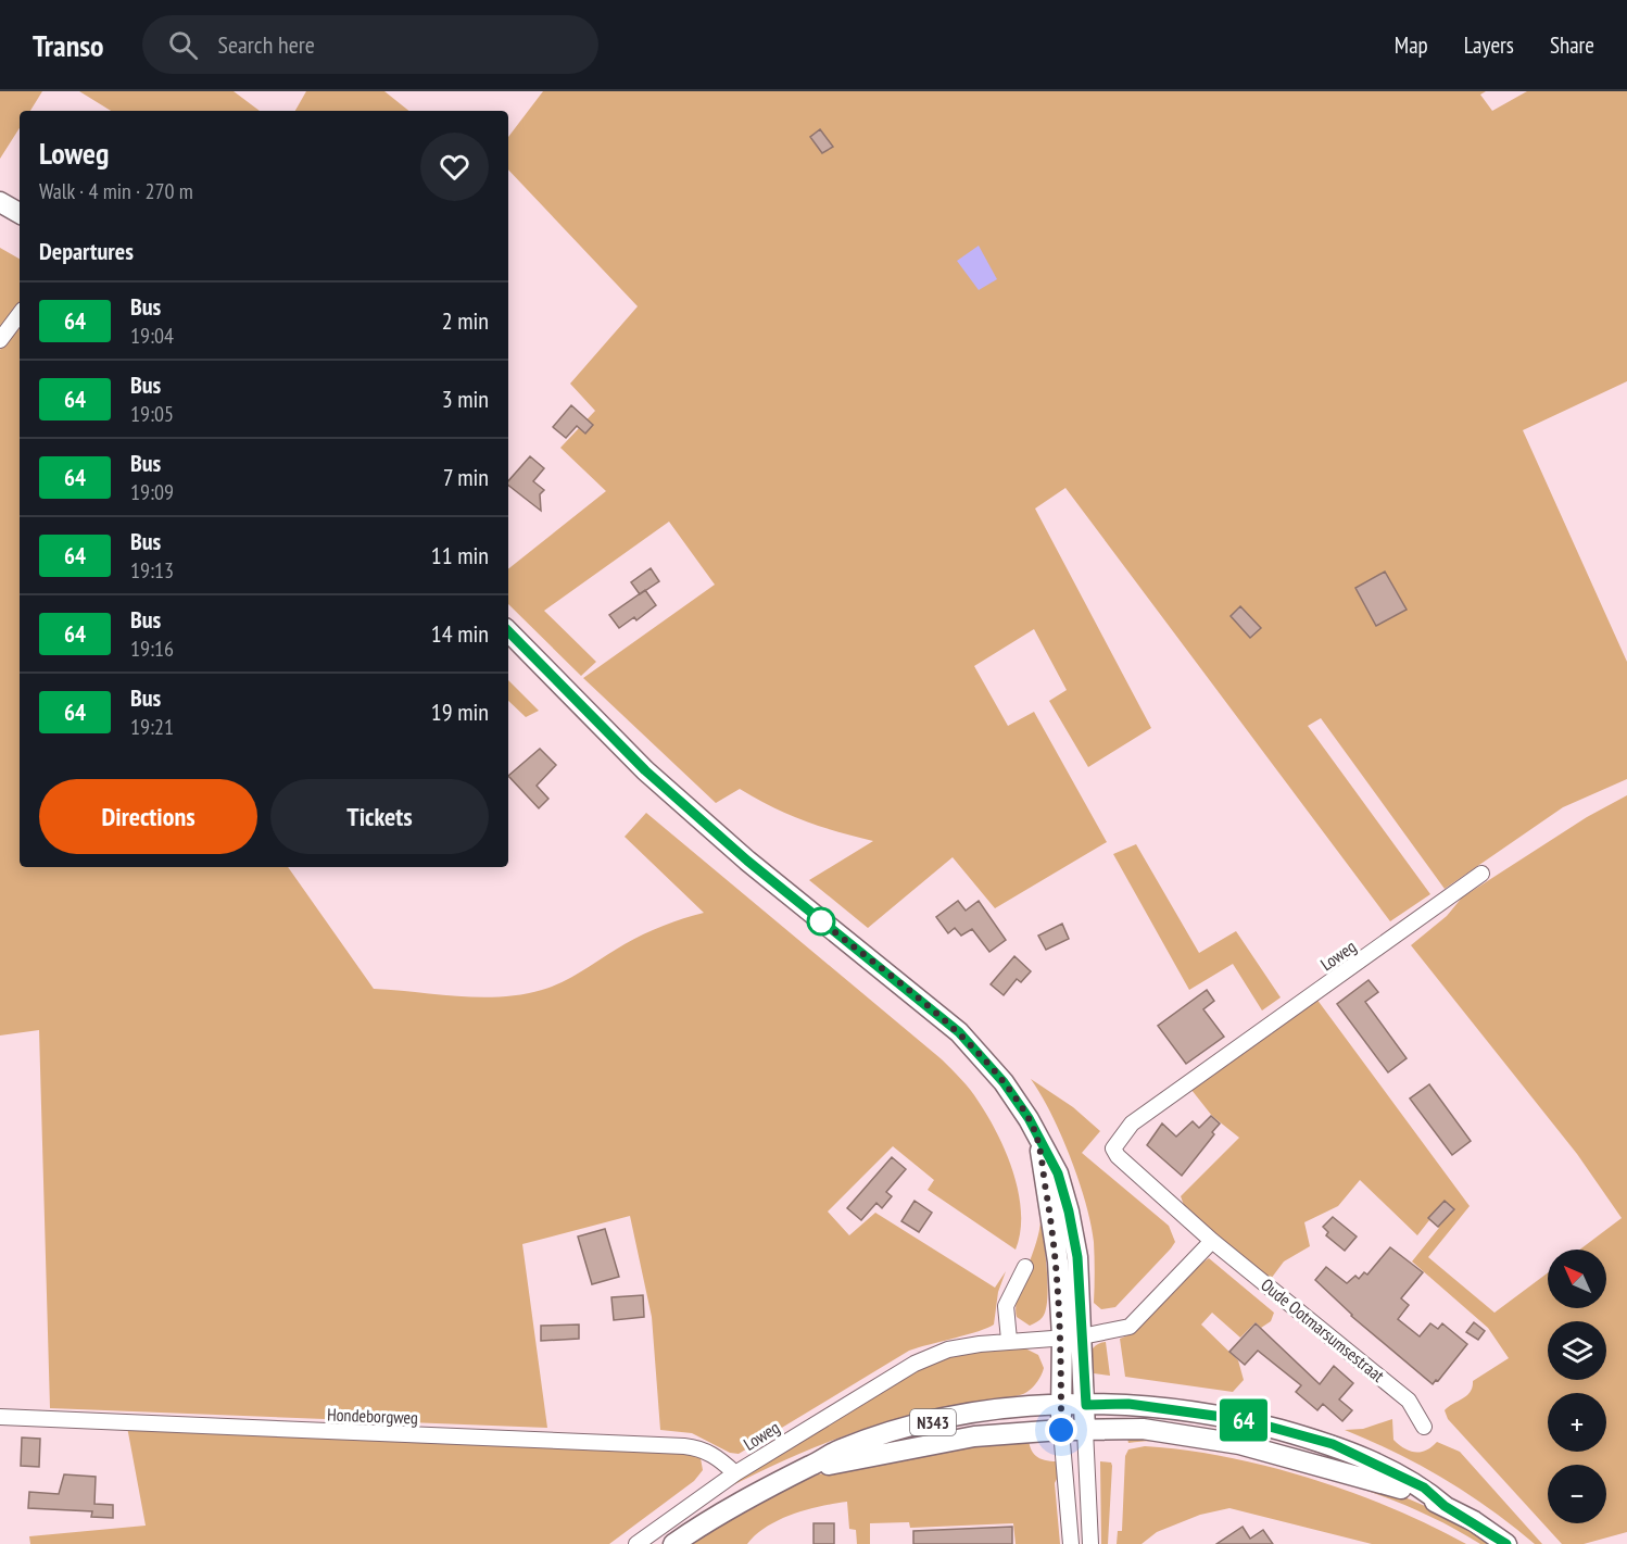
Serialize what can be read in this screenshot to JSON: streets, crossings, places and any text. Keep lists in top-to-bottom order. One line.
{"streets":{"main road":["N343"],"street":["Loweg","Oude Ootmarsumsestraat","Hondeborgweg"]},"crossings":[["Loweg","Oude Ootmarsumsestraat"],["Loweg","Hondeborgweg"]],"lines":["bus line 64"],"north":"top left","page":{"header":"Transo","search":"Search here","nav":["Map","Layers","Share"],"on_map":"64","heading":[["Loweg","Walk · 4 min · 270 m"],"Departures"],"list":[{"mark":"64","name":"Bus","note":"19:04","value":"2 min"},{"mark":"64","name":"Bus","note":"19:05","value":"3 min"},{"mark":"64","name":"Bus","note":"19:09","value":"7 min"},{"mark":"64","name":"Bus","note":"19:13","value":"11 min"},{"mark":"64","name":"Bus","note":"19:16","value":"14 min"},{"mark":"64","name":"Bus","note":"19:21","value":"19 min"}],"buttons":["Directions","Tickets"],"map_buttons":["+","−"]}}
